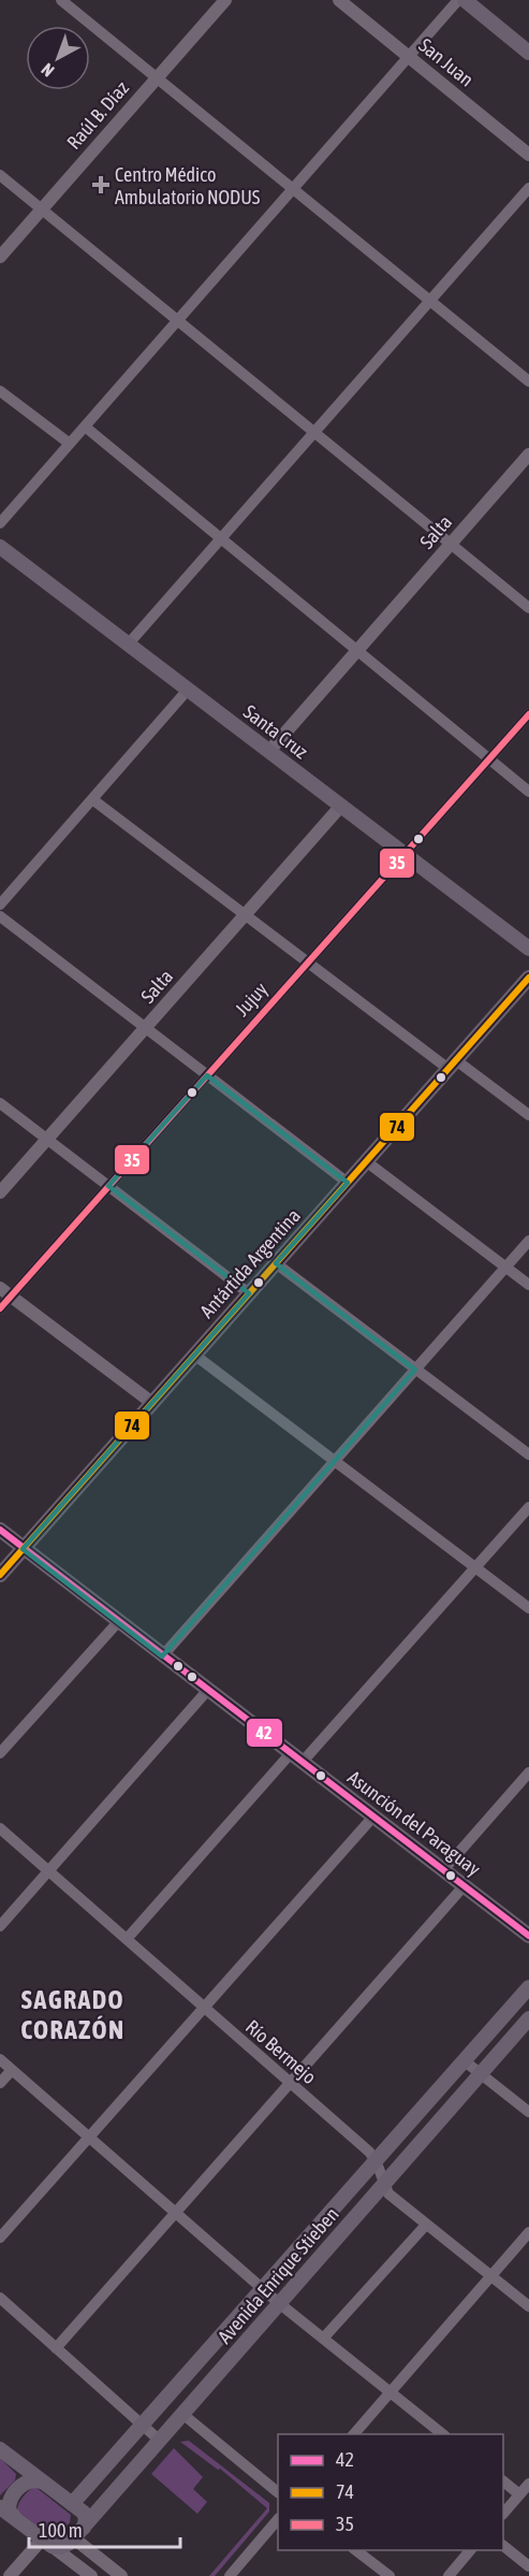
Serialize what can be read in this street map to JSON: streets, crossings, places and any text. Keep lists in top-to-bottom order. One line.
{"streets":{"main road":["Santa Cruz","Antártida Argentina","Asunción del Paraguay","Avenida Enrique Stieben"],"street":["San Juan","Raúl B. Díaz","Salta","Jujuy","Río Bermejo"]},"crossings":[["Salta","Santa Cruz"],["Santa Cruz","Jujuy"],["Antártida Argentina","Asunción del Paraguay"],["Río Bermejo","Avenida Enrique Stieben"]],"districts":["SAGRADO CORAZÓN"],"places":{"health":["Centro Médico Ambulatorio NODUS"]},"lines":["transit line 35","transit line 74","transit line 42"],"legend":["42","74","35"],"scale_bar":"100 m","north":"bottom left"}
